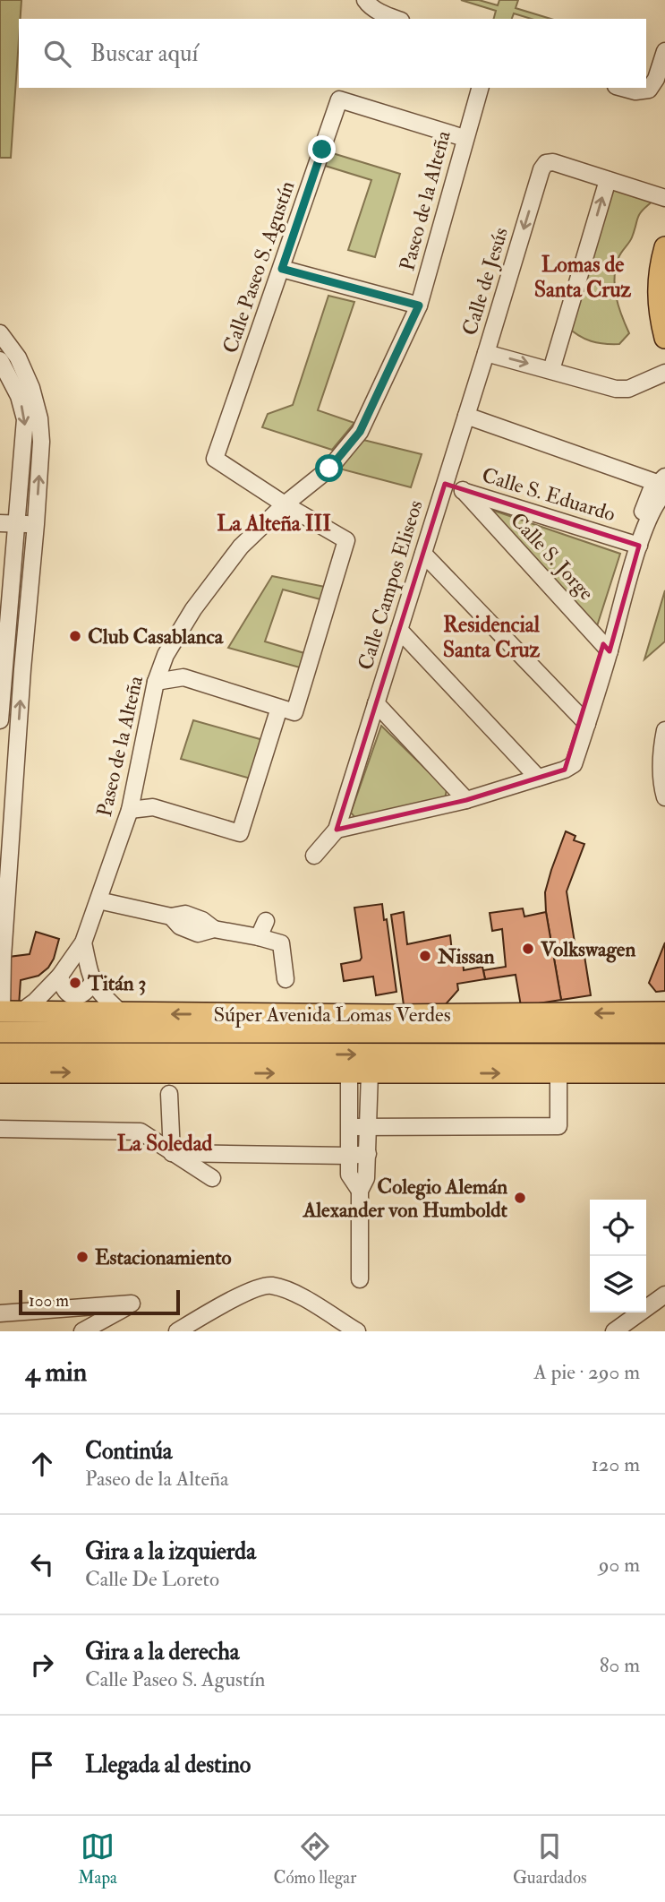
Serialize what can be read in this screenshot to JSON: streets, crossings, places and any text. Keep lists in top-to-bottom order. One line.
{"streets":{"main road":["Súper Avenida Lomas Verdes"],"street":["Paseo de la Alteña","Calle Paseo S. Agustín","Calle de Jesús","Calle S. Eduardo","Calle S. Jorge","Calle Campos Eliseos"]},"crossings":[["Paseo de la Alteña","Calle Paseo S. Agustín"],["Paseo de la Alteña","Súper Avenida Lomas Verdes"],["Calle de Jesús","Calle Campos Eliseos"],["Calle S. Eduardo","Calle S. Jorge"],["Calle S. Eduardo","Calle Campos Eliseos"]],"districts":["Lomas de Santa Cruz","La Alteña III","Residencial Santa Cruz","La Soledad"],"places":["Club Casablanca","Volkswagen","Nissan","Titán 3","Colegio Alemán Alexander von Humboldt","Estacionamiento"],"scale_bar":"100 m","page":{"search":"Buscar aquí","scale":"100 m","heading":["4 min","A pie · 290 m"],"list":[["Continúa","Paseo de la Alteña","120 m"],["Gira a la izquierda","Calle De Loreto","90 m"],["Gira a la derecha","Calle Paseo S. Agustín","80 m"],"Llegada al destino"],"nav":["Mapa","Cómo llegar","Guardados"]}}
